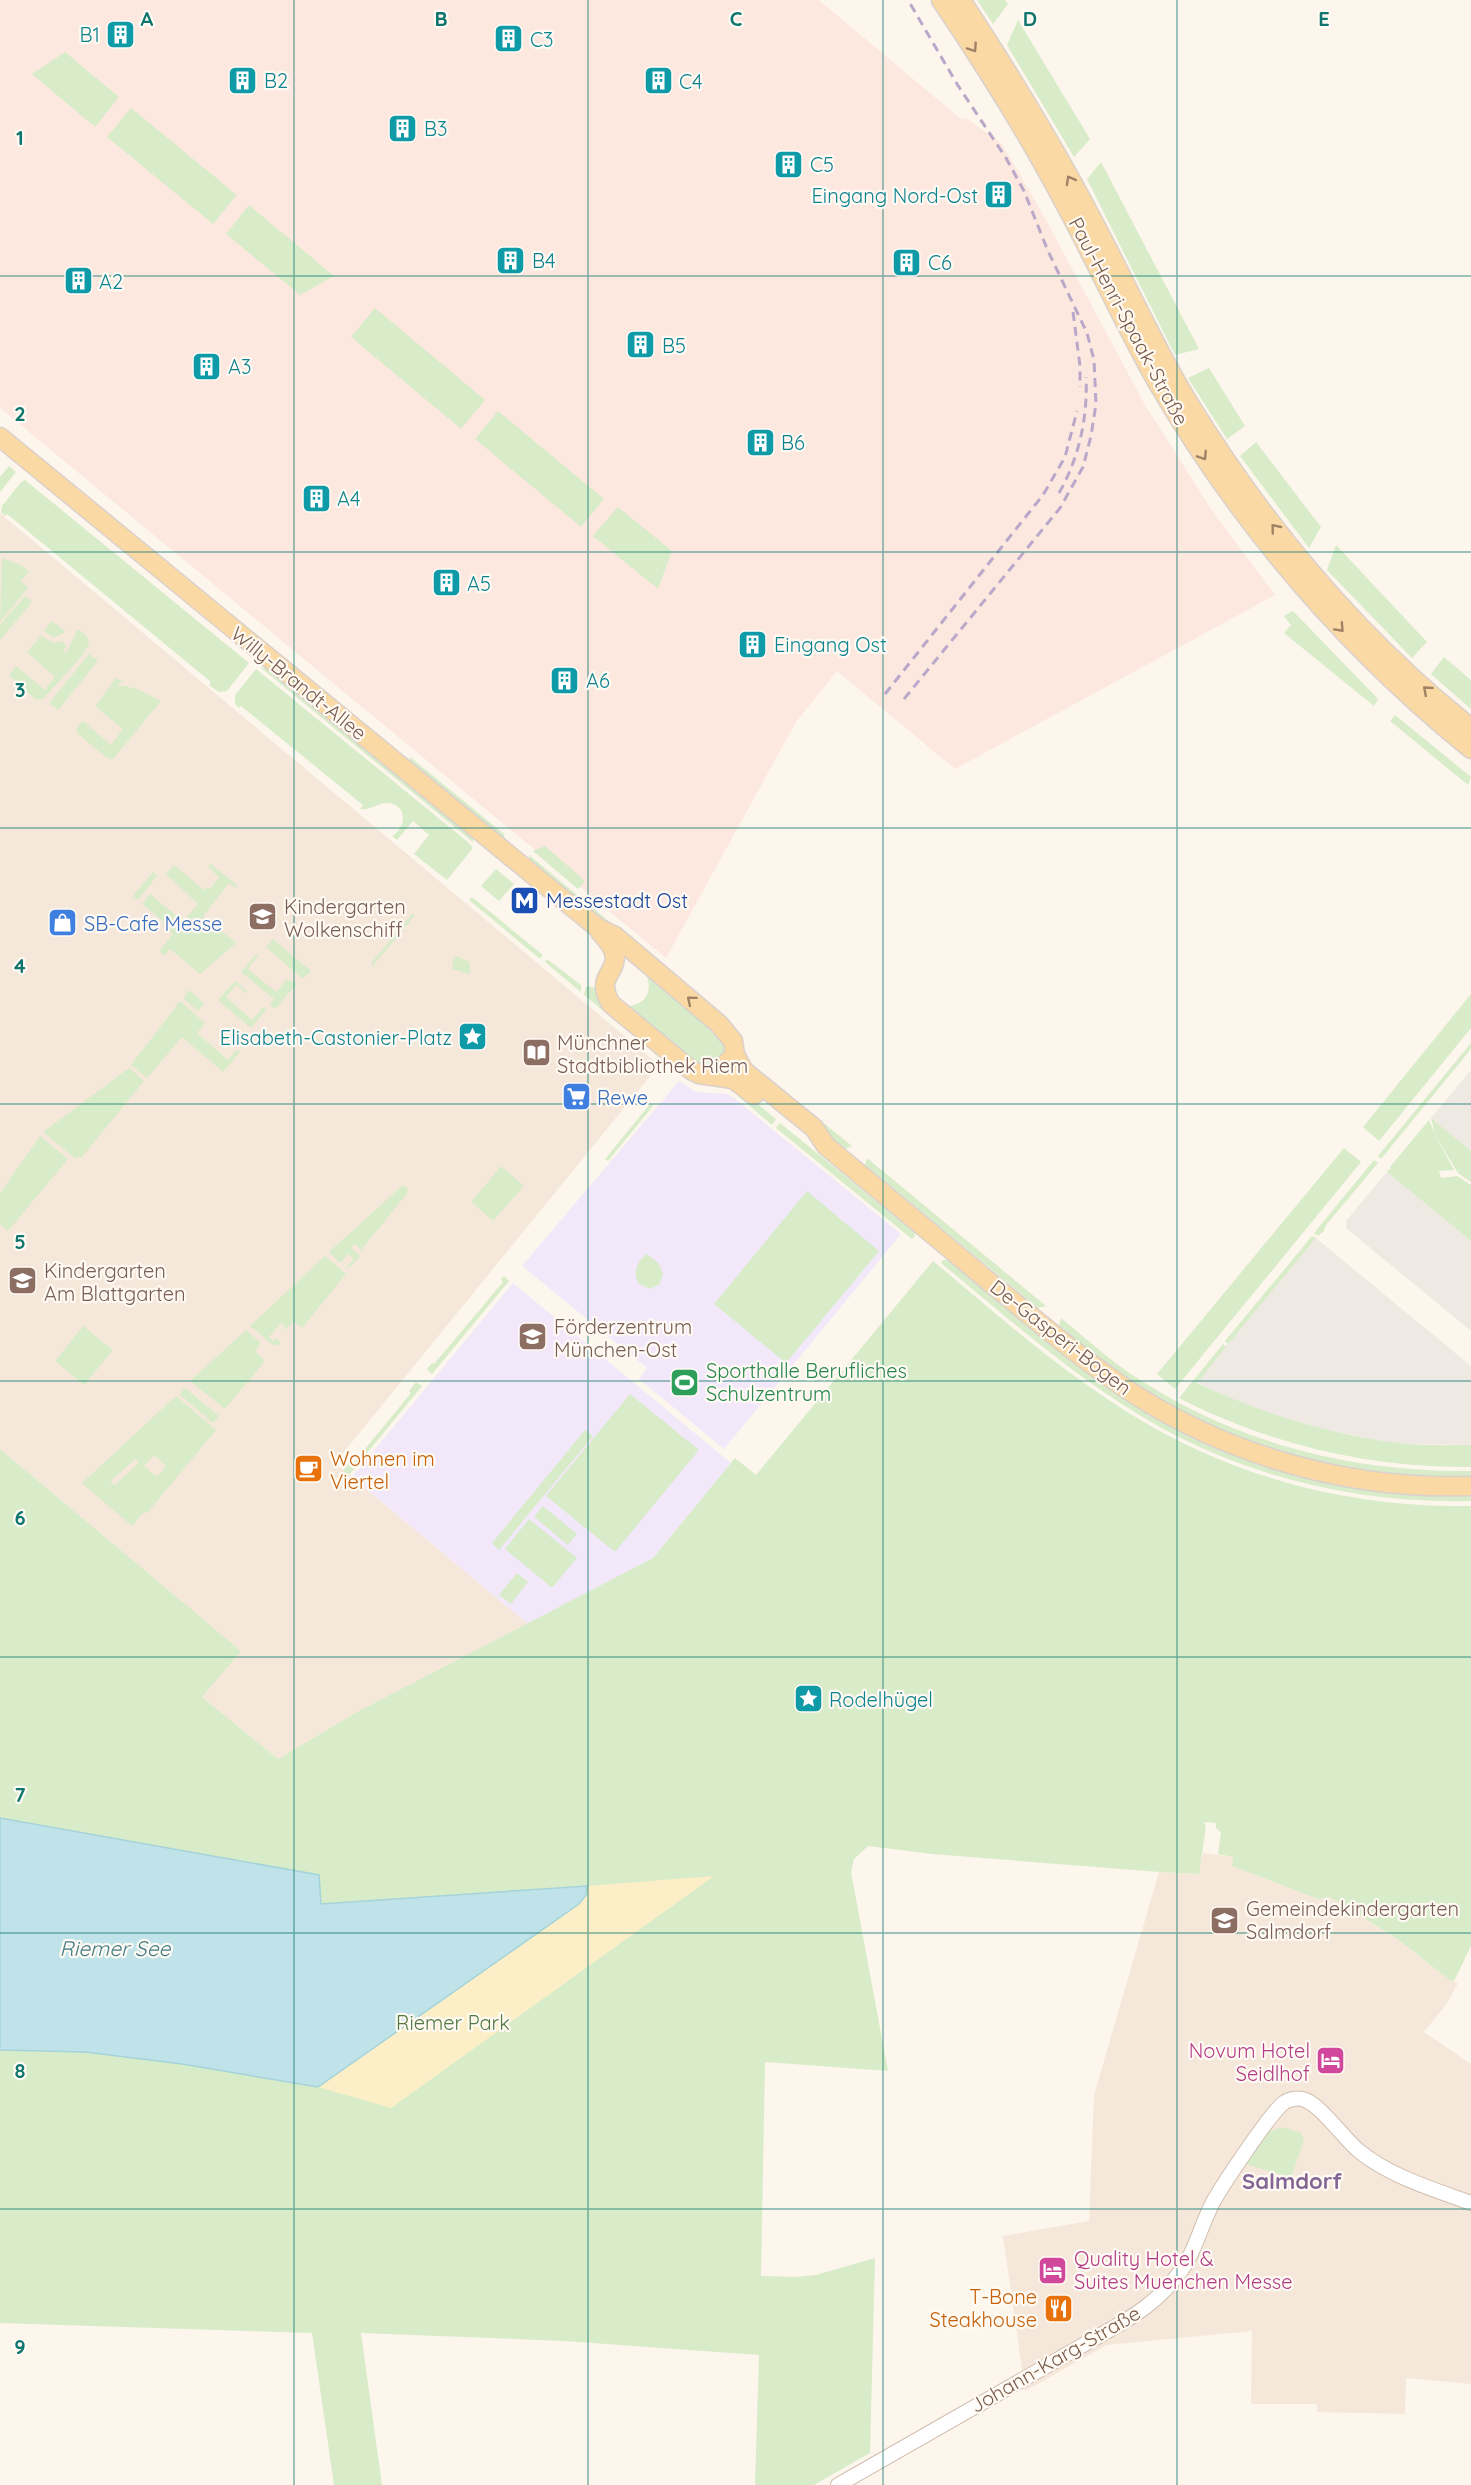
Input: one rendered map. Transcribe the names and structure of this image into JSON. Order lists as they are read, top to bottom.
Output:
{
  "streets": {
    "main road": ["Paul-Henri-Spaak-Straße", "Willy-Brandt-Allee", "De-Gasperi-Bogen"],
    "street": ["Johann-Karg-Straße"]
  },
  "crossings": [
    ["Willy-Brandt-Allee", "De-Gasperi-Bogen"]
  ],
  "districts": ["Salmdorf"],
  "water": ["Riemer See"],
  "parks": ["Riemer Park"],
  "places": {
    "building": [
      "B1",
      "C3",
      "B2",
      "C4",
      "B3",
      "C5",
      "Eingang Nord-Ost",
      "B4",
      "C6",
      "A2",
      "B5",
      "A3",
      "B6",
      "A4",
      "A5",
      "Eingang Ost",
      "A6"
    ],
    "metro station": ["Messestadt Ost"],
    "school or university": [
      "Kindergarten Wolkenschiff",
      "Kindergarten Am Blattgarten",
      "Förderzentrum München-Ost",
      "Gemeindekindergarten Salmdorf"
    ],
    "shop": ["SB-Cafe Messe"],
    "place": ["Elisabeth-Castonier-Platz", "Rodelhügel"],
    "library": ["Münchner Stadtbibliothek Riem"],
    "supermarket": ["Rewe"],
    "sports": ["Sporthalle Berufliches Schulzentrum"],
    "cafe": ["Wohnen im Viertel"],
    "hotel": ["Novum Hotel Seidlhof", "Quality Hotel & Suites Muenchen Messe"],
    "restaurant": ["T-Bone Steakhouse"]
  },
  "grid": {
    "columns": [
      "A",
      "B",
      "C",
      "D",
      "E"
    ],
    "rows": [
      "1",
      "2",
      "3",
      "4",
      "5",
      "6",
      "7",
      "8",
      "9"
    ]
  }
}
